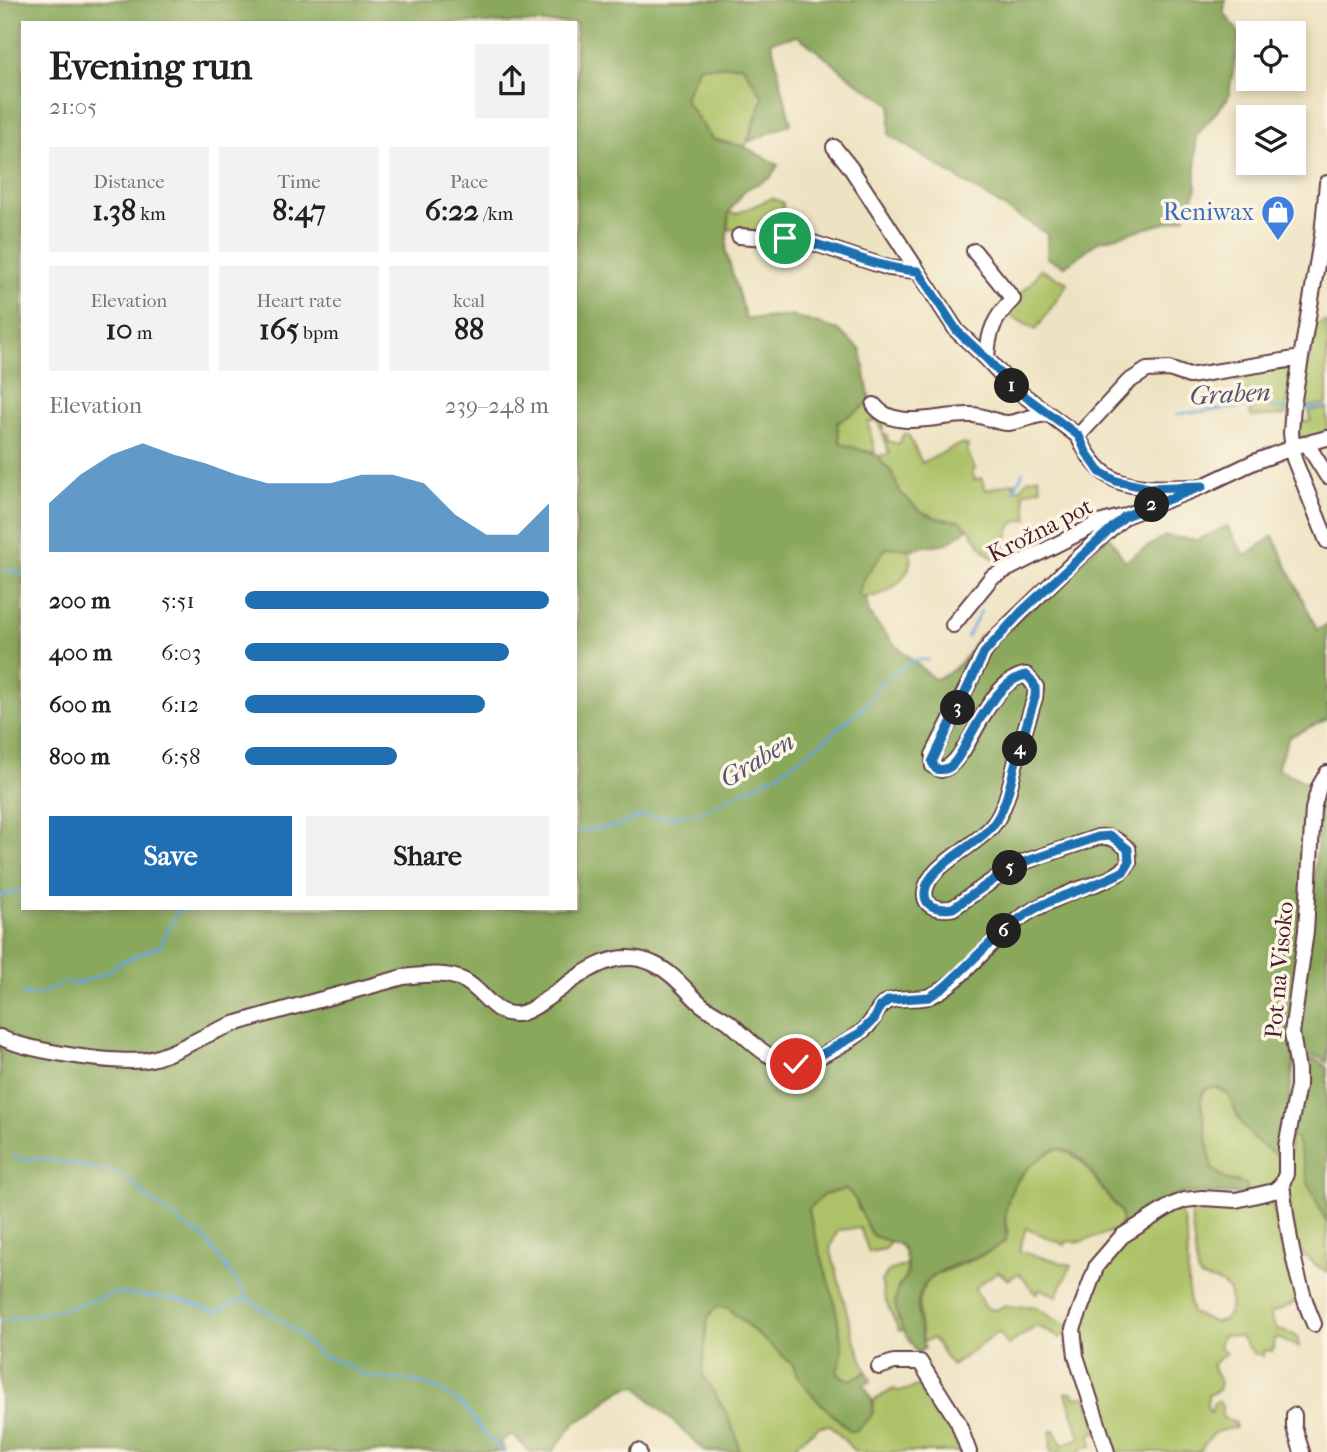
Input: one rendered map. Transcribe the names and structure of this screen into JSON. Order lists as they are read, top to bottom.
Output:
{
  "streets": {
    "street": ["Krožna pot", "Pot na Visoko"]
  },
  "water": ["Graben"],
  "places": {
    "shop": ["Reniwax"]
  },
  "page": {
    "heading": ["Evening run", "21:05"],
    "stats": [
      ["Distance", "1.38 km"],
      ["Time", "8:47"],
      ["Pace", "6:22 /km"],
      ["Elevation", "10 m"],
      ["Heart rate", "165 bpm"],
      ["kcal", "88"]
    ],
    "pins": [
      "1",
      "2",
      "3",
      "4",
      "5",
      "6"
    ],
    "chart": ["Elevation", "239–248 m"],
    "list": [
      {
        "name": "200 m",
        "note": "5:51"
      },
      {
        "name": "400 m",
        "note": "6:03"
      },
      {
        "name": "600 m",
        "note": "6:12"
      },
      {
        "name": "800 m",
        "note": "6:58"
      }
    ],
    "buttons": ["Save", "Share"]
  }
}
